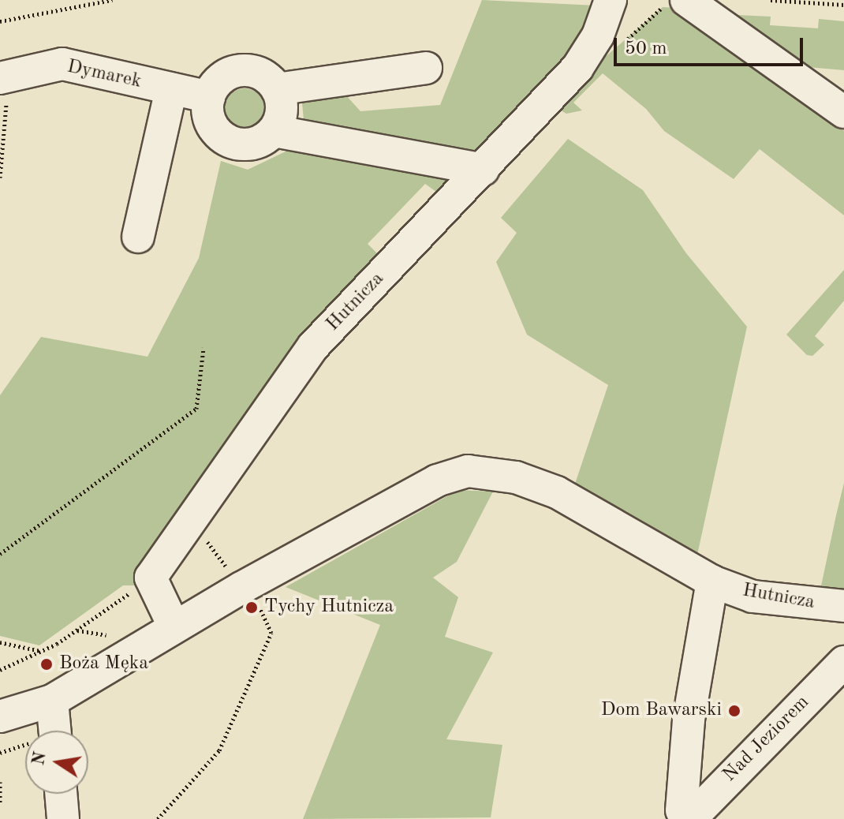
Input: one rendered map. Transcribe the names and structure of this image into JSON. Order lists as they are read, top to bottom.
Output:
{
  "streets": {
    "street": ["Dymarek", "Hutnicza", "Nad Jeziorem"]
  },
  "crossings": [
    ["Hutnicza", "Nad Jeziorem"]
  ],
  "places": ["Tychy Hutnicza", "Boża Męka", "Dom Bawarski"],
  "scale_bar": "50 m",
  "north": "left"
}
